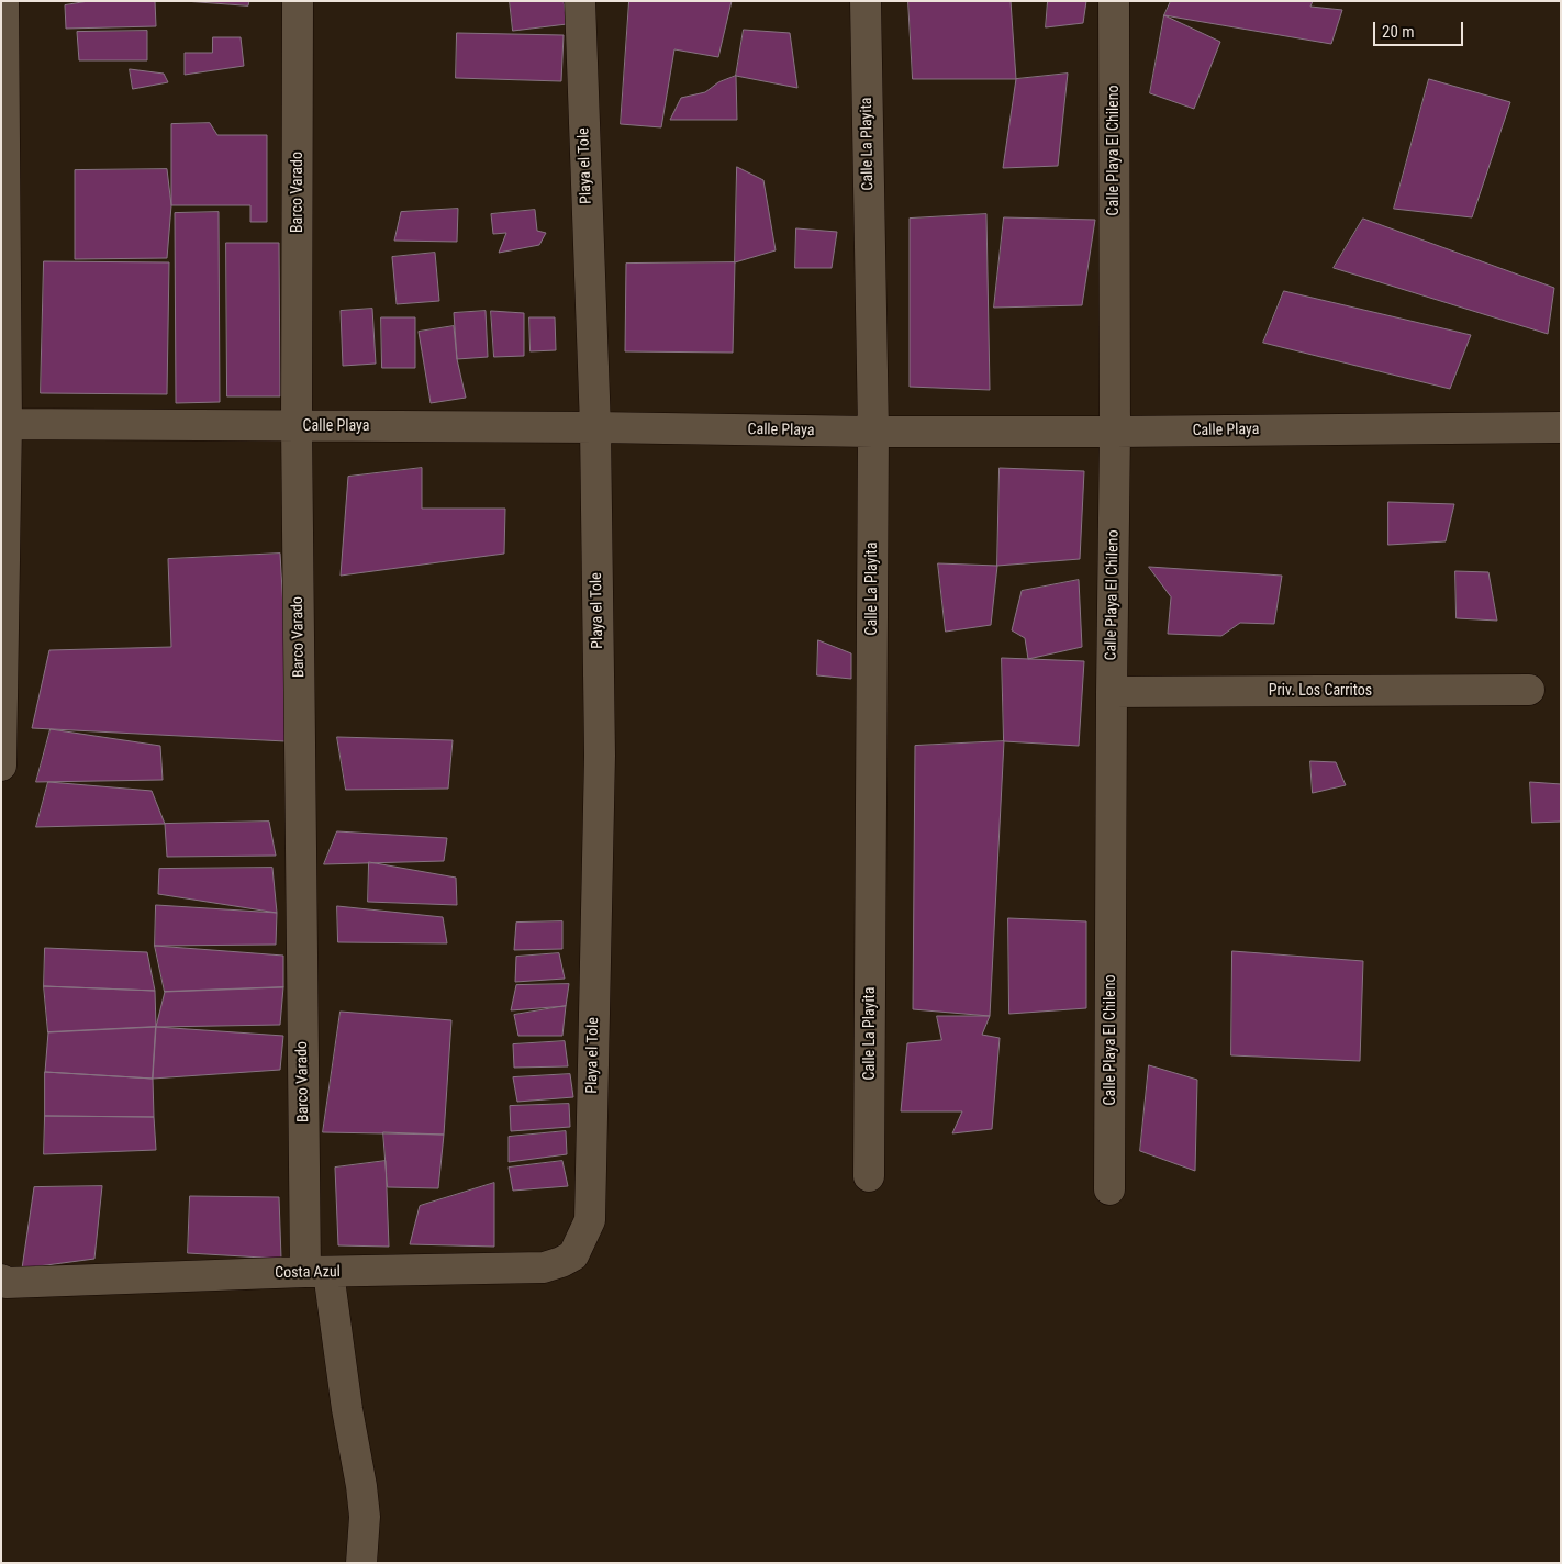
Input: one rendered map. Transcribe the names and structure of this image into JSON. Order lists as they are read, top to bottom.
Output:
{
  "streets": {
    "street": [
      "Calle La Playita",
      "Calle Playa El Chileno",
      "Playa el Tole",
      "Barco Varado",
      "Calle Playa",
      "Priv. Los Carritos",
      "Costa Azul"
    ]
  },
  "crossings": [
    ["Calle La Playita", "Calle Playa"],
    ["Calle Playa El Chileno", "Calle Playa"],
    ["Calle Playa El Chileno", "Priv. Los Carritos"],
    ["Playa el Tole", "Calle Playa"],
    ["Playa el Tole", "Costa Azul"],
    ["Barco Varado", "Calle Playa"],
    ["Barco Varado", "Costa Azul"]
  ],
  "scale_bar": "20 m"
}
